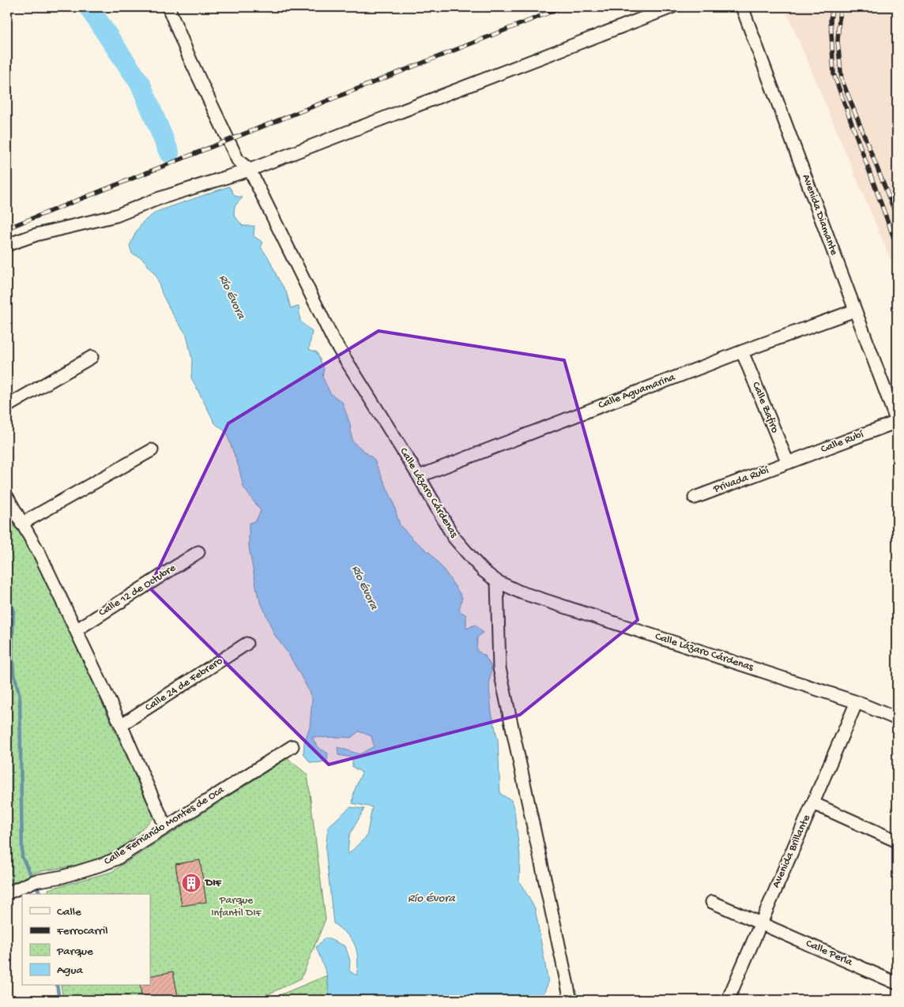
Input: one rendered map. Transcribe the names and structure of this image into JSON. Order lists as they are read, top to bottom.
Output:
{
  "streets": {
    "street": [
      "Avenida Diamante",
      "Calle Aguamarina",
      "Calle Zafiro",
      "Calle Rubí",
      "Privada Rubí",
      "Calle Lázaro Cárdenas",
      "Calle 12 de Octubre",
      "Calle 24 de Febrero",
      "Calle Fernando Montes de Oca",
      "Avenida Brillante",
      "Calle Perla"
    ]
  },
  "crossings": [
    ["Avenida Diamante", "Calle Aguamarina"],
    ["Avenida Diamante", "Calle Rubí"],
    ["Calle Aguamarina", "Calle Zafiro"],
    ["Calle Aguamarina", "Calle Lázaro Cárdenas"],
    ["Calle Zafiro", "Calle Rubí"],
    ["Calle Zafiro", "Privada Rubí"],
    ["Calle Rubí", "Privada Rubí"],
    ["Calle Lázaro Cárdenas", "Avenida Brillante"],
    ["Avenida Brillante", "Calle Perla"]
  ],
  "water": ["Río Évora"],
  "parks": ["Parque Infantil DIF"],
  "places": {
    "building": ["DIF"]
  },
  "legend": [
    "Calle",
    "Ferrocarril",
    "Parque",
    "Agua"
  ]
}
